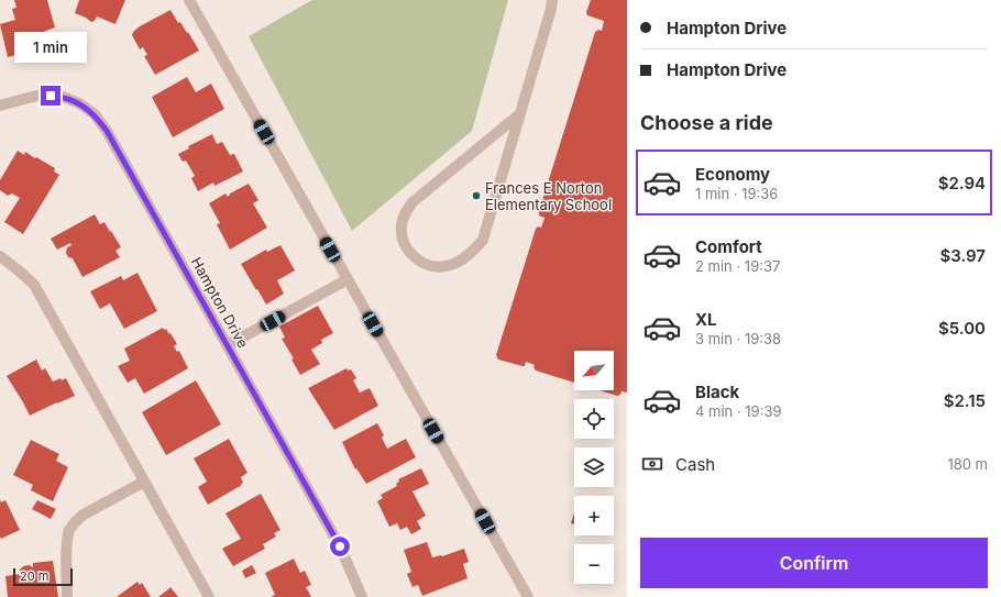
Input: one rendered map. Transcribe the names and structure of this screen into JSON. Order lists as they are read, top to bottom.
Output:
{
  "streets": {
    "street": ["Hampton Drive"]
  },
  "places": ["Frances E Norton Elementary School"],
  "scale_bar": "20 m",
  "north": "bottom left",
  "page": {
    "banner": ["Hampton Drive", "Hampton Drive"],
    "bubble": "1 min",
    "heading": "Choose a ride",
    "list": [
      {
        "name": "Economy",
        "note": "1 min · 19:36",
        "value": "$2.94"
      },
      {
        "name": "Comfort",
        "note": "2 min · 19:37",
        "value": "$3.97"
      },
      {
        "name": "XL",
        "note": "3 min · 19:38",
        "value": "$5.00"
      },
      {
        "name": "Black",
        "note": "4 min · 19:39",
        "value": "$2.15"
      }
    ],
    "map_buttons": ["+", "−"],
    "pay": ["Cash", "180 m"],
    "buttons": "Confirm",
    "scale": "20 m"
  }
}
